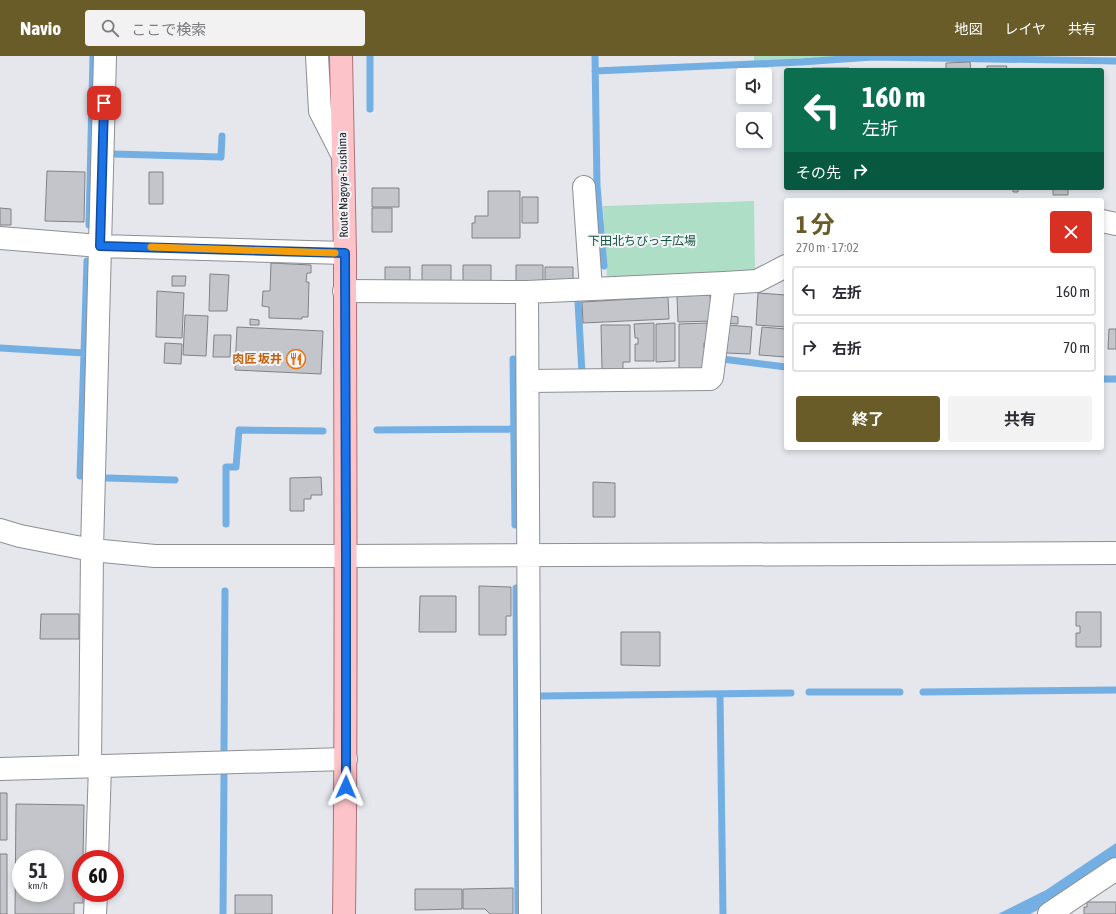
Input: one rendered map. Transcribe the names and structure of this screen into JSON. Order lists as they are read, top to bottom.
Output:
{
  "streets": {
    "main road": ["Route Nagoya-Tsushima"]
  },
  "parks": ["下田北ちびっ子広場"],
  "places": {
    "restaurant": ["肉匠 坂井"]
  },
  "page": {
    "header": "Navio",
    "search": "ここで検索",
    "nav": ["地図", "レイヤ", "共有"],
    "turn": ["160 m", "左折"],
    "then": "その先",
    "heading": ["1 分", "270 m · 17:02"],
    "list": [
      {
        "name": "左折",
        "value": "160 m"
      },
      {
        "name": "右折",
        "value": "70 m"
      }
    ],
    "buttons": ["終了", "共有"],
    "speed": "51 km/h",
    "limit": "60"
  }
}
